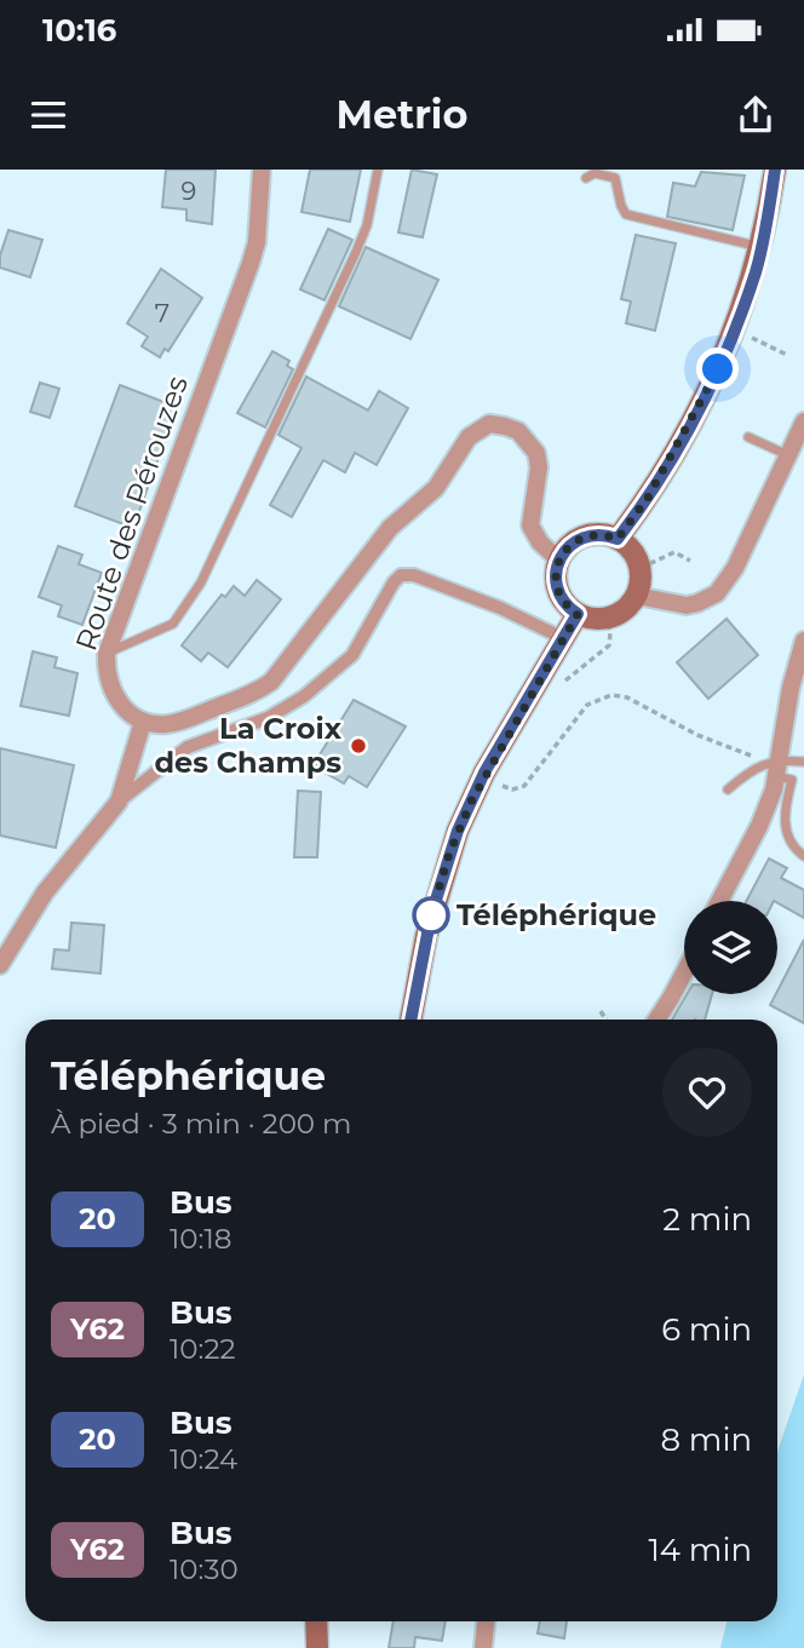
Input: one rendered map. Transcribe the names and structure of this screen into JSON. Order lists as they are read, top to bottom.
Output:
{
  "streets": {
    "street": ["Route des Pérouzes"]
  },
  "places": ["La Croix des Champs", "Téléphérique"],
  "lines": ["bus line 20"],
  "house_numbers": ["9", "7"],
  "page": {
    "status": "10:16",
    "header": "Metrio",
    "heading": ["Téléphérique", "À pied · 3 min · 200 m"],
    "list": [
      {
        "mark": "20",
        "name": "Bus",
        "note": "10:18",
        "value": "2 min"
      },
      {
        "mark": "Y62",
        "name": "Bus",
        "note": "10:22",
        "value": "6 min"
      },
      {
        "mark": "20",
        "name": "Bus",
        "note": "10:24",
        "value": "8 min"
      },
      {
        "mark": "Y62",
        "name": "Bus",
        "note": "10:30",
        "value": "14 min"
      }
    ]
  }
}
